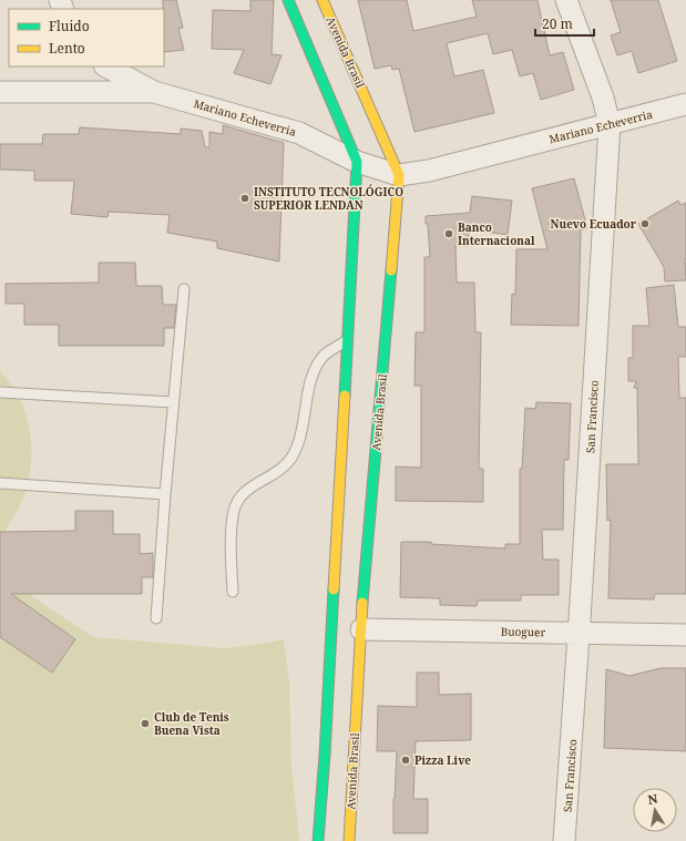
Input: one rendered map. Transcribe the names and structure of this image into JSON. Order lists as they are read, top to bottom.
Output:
{
  "streets": {
    "street": [
      "Avenida Brasil",
      "Mariano Echeverria",
      "San Francisco",
      "Buoguer"
    ]
  },
  "crossings": [
    ["Avenida Brasil", "Mariano Echeverria"],
    ["Avenida Brasil", "Buoguer"],
    ["Mariano Echeverria", "San Francisco"],
    ["San Francisco", "Buoguer"]
  ],
  "places": [
    "INSTITUTO TECNOLÓGICO SUPERIOR LENDAN",
    "Nuevo Ecuador",
    "Banco Internacional",
    "Club de Tenis Buena Vista",
    "Pizza Live"
  ],
  "legend": ["Fluido", "Lento"],
  "scale_bar": "20 m",
  "north": "top"
}
